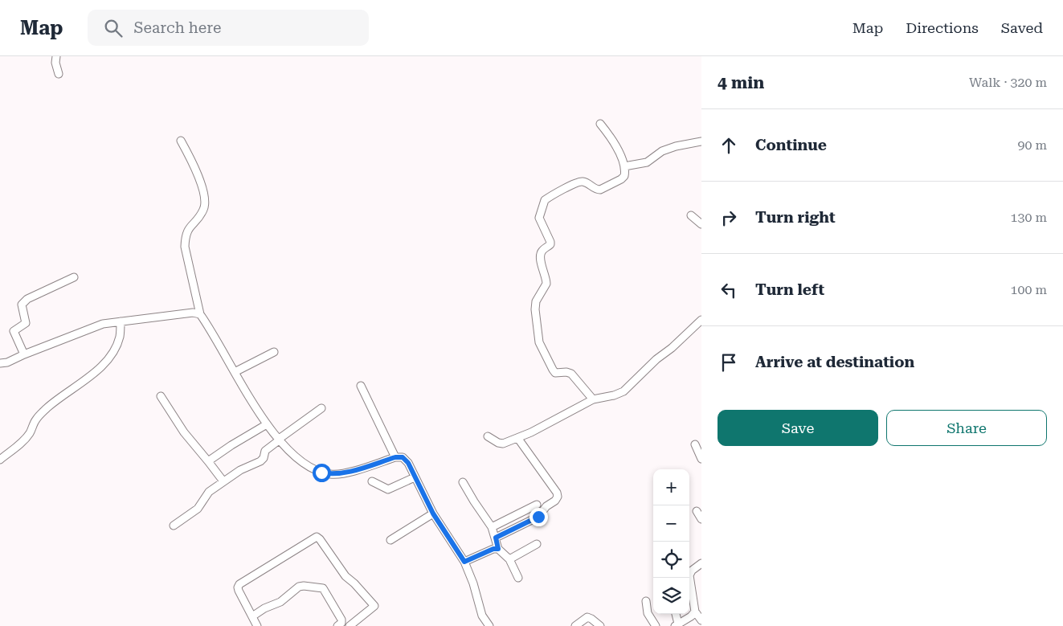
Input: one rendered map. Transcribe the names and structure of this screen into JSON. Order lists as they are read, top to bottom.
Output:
{
  "page": {
    "header": "Map",
    "search": "Search here",
    "nav": ["Map", "Directions", "Saved"],
    "heading": ["4 min", "Walk · 320 m"],
    "list": [
      ["Continue", "90 m"],
      ["Turn right", "130 m"],
      ["Turn left", "100 m"],
      "Arrive at destination"
    ],
    "buttons": ["Save", "Share"],
    "map_buttons": ["+", "−"]
  }
}
